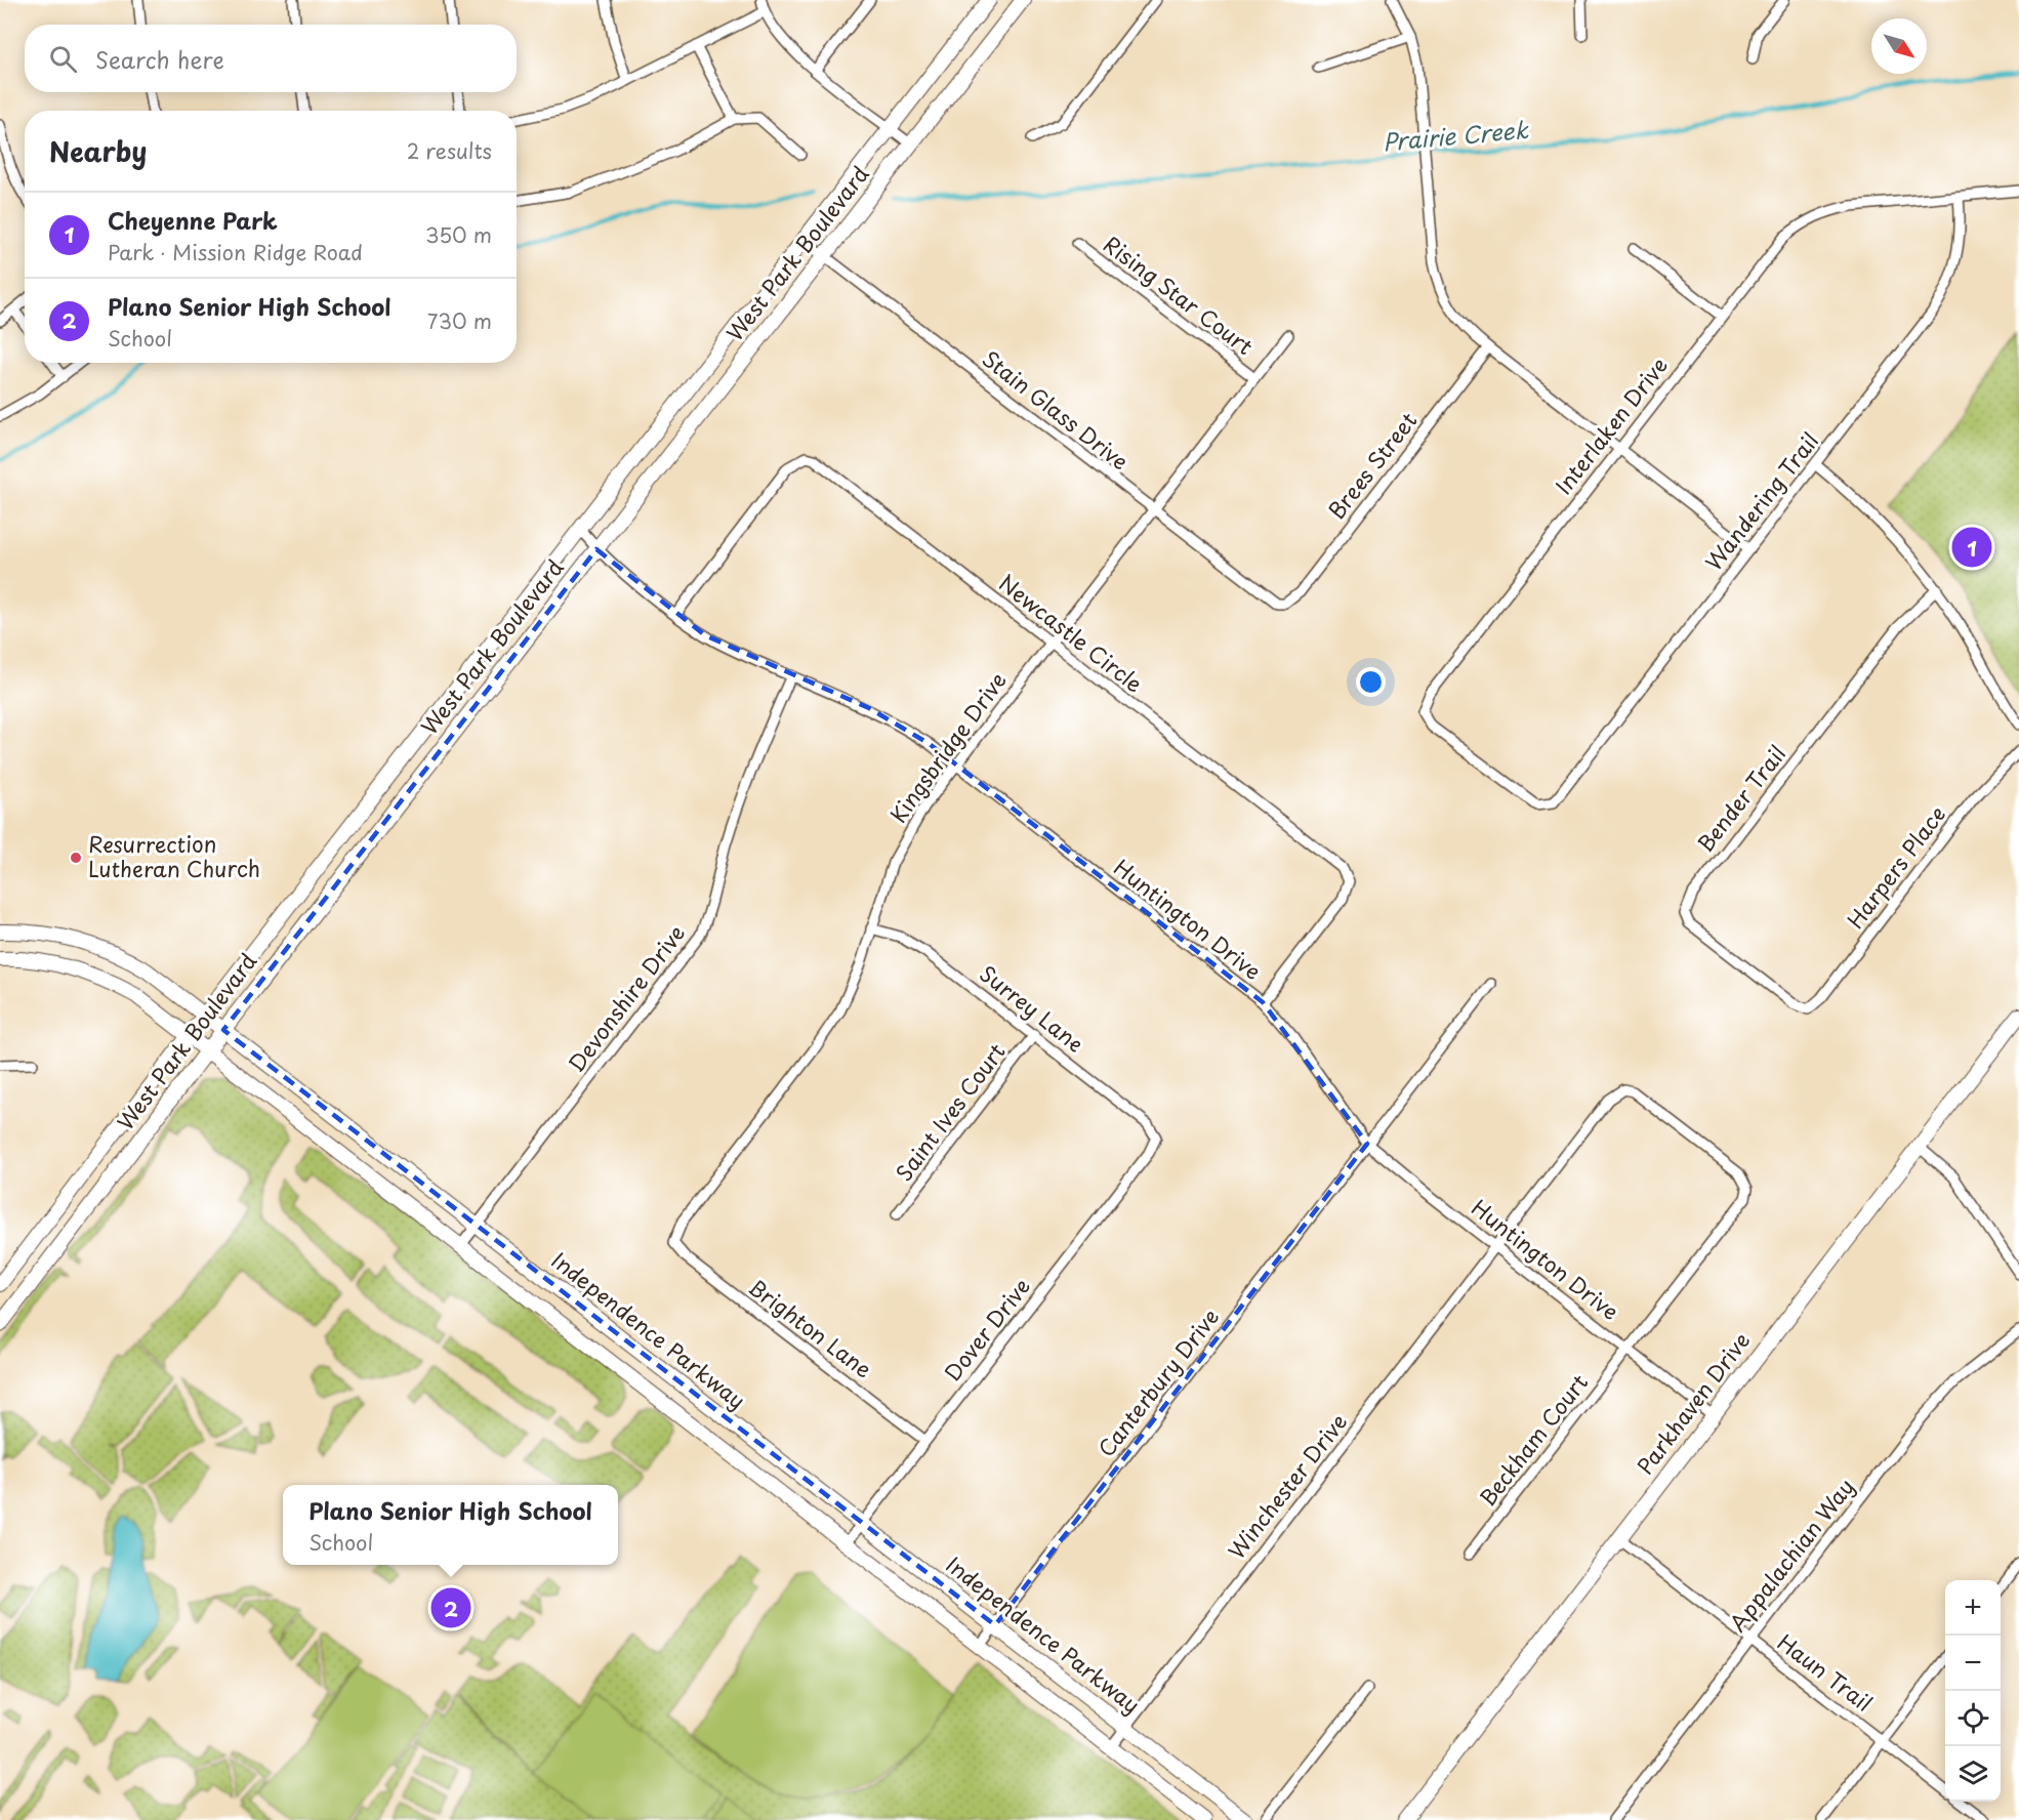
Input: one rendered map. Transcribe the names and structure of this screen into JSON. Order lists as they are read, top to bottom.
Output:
{
  "streets": {
    "main road": ["West Park Boulevard", "Independence Parkway", "Parkhaven Drive"],
    "street": [
      "Rising Star Court",
      "Stain Glass Drive",
      "Interlaken Drive",
      "Brees Street",
      "Wandering Trail",
      "Newcastle Circle",
      "Kingsbridge Drive",
      "Bender Trail",
      "Harpers Place",
      "Huntington Drive",
      "Devonshire Drive",
      "Surrey Lane",
      "Saint Ives Court",
      "Brighton Lane",
      "Dover Drive",
      "Canterbury Drive",
      "Beckham Court",
      "Winchester Drive",
      "Appalachian Way",
      "Haun Trail"
    ]
  },
  "crossings": [
    ["West Park Boulevard", "Stain Glass Drive"],
    ["West Park Boulevard", "Huntington Drive"],
    ["West Park Boulevard", "Independence Parkway"],
    ["Rising Star Court", "Kingsbridge Drive"],
    ["Stain Glass Drive", "Brees Street"],
    ["Stain Glass Drive", "Kingsbridge Drive"],
    ["Interlaken Drive", "Wandering Trail"],
    ["Newcastle Circle", "Kingsbridge Drive"],
    ["Newcastle Circle", "Huntington Drive"],
    ["Kingsbridge Drive", "Huntington Drive"],
    ["Kingsbridge Drive", "Surrey Lane"],
    ["Kingsbridge Drive", "Brighton Lane"],
    ["Bender Trail", "Harpers Place"],
    ["Huntington Drive", "Devonshire Drive"],
    ["Huntington Drive", "Canterbury Drive"],
    ["Huntington Drive", "Parkhaven Drive"],
    ["Huntington Drive", "Beckham Court"],
    ["Huntington Drive", "Winchester Drive"],
    ["Devonshire Drive", "Independence Parkway"],
    ["Surrey Lane", "Saint Ives Court"],
    ["Surrey Lane", "Dover Drive"],
    ["Brighton Lane", "Dover Drive"],
    ["Dover Drive", "Independence Parkway"],
    ["Independence Parkway", "Canterbury Drive"],
    ["Independence Parkway", "Winchester Drive"],
    ["Parkhaven Drive", "Haun Trail"],
    ["Beckham Court", "Winchester Drive"],
    ["Appalachian Way", "Haun Trail"]
  ],
  "water": ["Prairie Creek"],
  "places": ["Resurrection Lutheran Church"],
  "north": "bottom right",
  "page": {
    "search": "Search here",
    "heading": ["Nearby", "2 results"],
    "list": [
      {
        "mark": "1",
        "name": "Cheyenne Park",
        "note": "Park · Mission Ridge Road",
        "value": "350 m"
      },
      {
        "mark": "2",
        "name": "Plano Senior High School",
        "note": "School",
        "value": "730 m"
      }
    ],
    "pins": ["1", "2"],
    "popup": ["Plano Senior High School", "School"],
    "map_buttons": ["+", "−"]
  }
}
